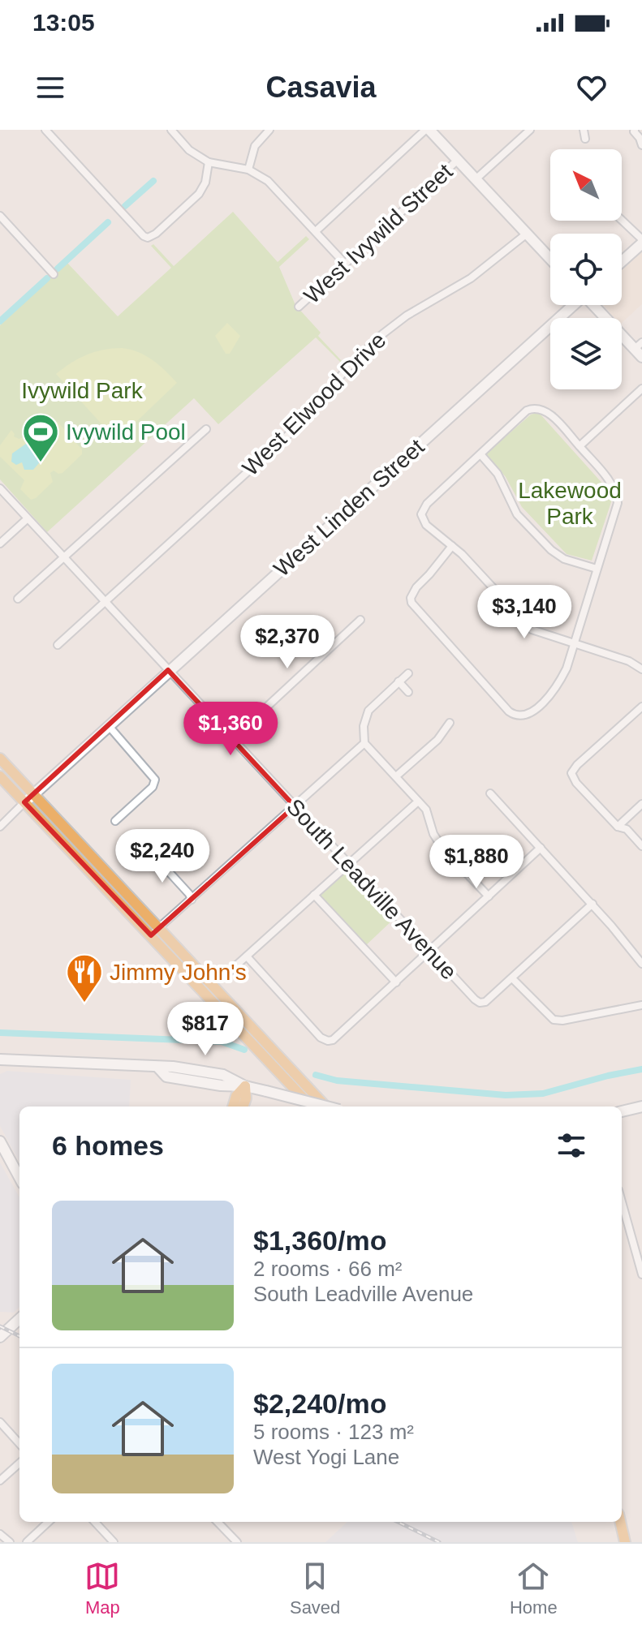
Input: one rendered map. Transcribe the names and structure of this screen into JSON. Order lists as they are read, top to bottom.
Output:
{
  "streets": {
    "street": [
      "West Ivywild Street",
      "West Elwood Drive",
      "West Linden Street",
      "South Leadville Avenue"
    ]
  },
  "crossings": [
    ["West Elwood Drive", "South Leadville Avenue"],
    ["West Linden Street", "South Leadville Avenue"]
  ],
  "parks": ["Ivywild Park", "Lakewood Park"],
  "places": {
    "sports": ["Ivywild Pool"],
    "restaurant": ["Jimmy John's"]
  },
  "north": "top left",
  "page": {
    "status": "13:05",
    "header": "Casavia",
    "price": [
      "$3,140",
      "$2,370",
      "$1,360",
      "$2,240",
      "$1,880",
      "$817"
    ],
    "heading": "6 homes",
    "list": [
      {
        "name": "$1,360/mo",
        "note": "2 rooms · 66 m² · South Leadville Avenue"
      },
      {
        "name": "$2,240/mo",
        "note": "5 rooms · 123 m² · West Yogi Lane"
      }
    ],
    "tabs": ["Map", "Saved", "Home"]
  }
}
